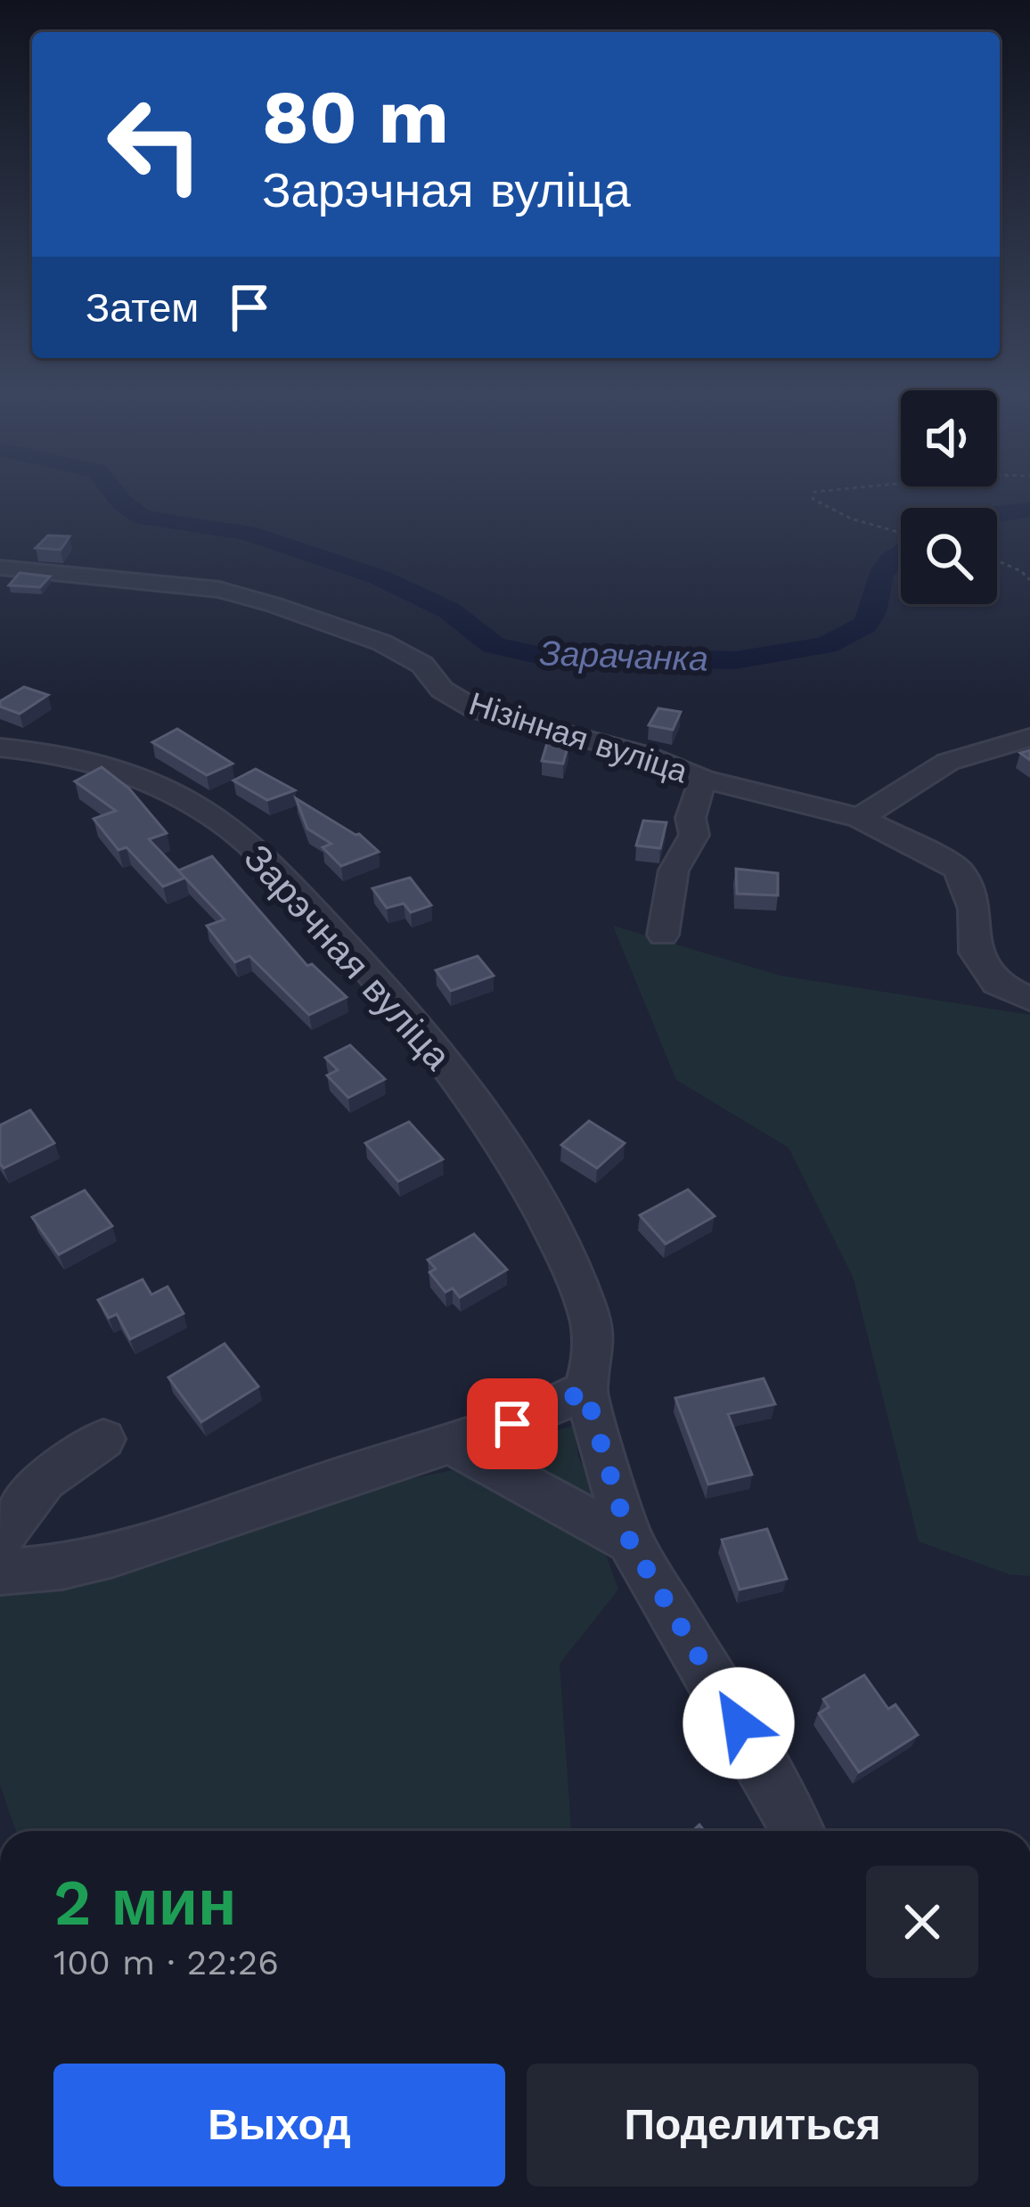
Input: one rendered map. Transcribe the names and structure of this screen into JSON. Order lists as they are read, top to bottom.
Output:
{
  "streets": {
    "street": ["Нізінная вуліца", "Зарэчная вуліца"]
  },
  "water": ["Зарачанка"],
  "page": {
    "turn": ["80 m", "Зарэчная вуліца"],
    "then": "Затем",
    "heading": ["2 мин", "100 m · 22:26"],
    "buttons": ["Выход", "Поделиться"]
  }
}
